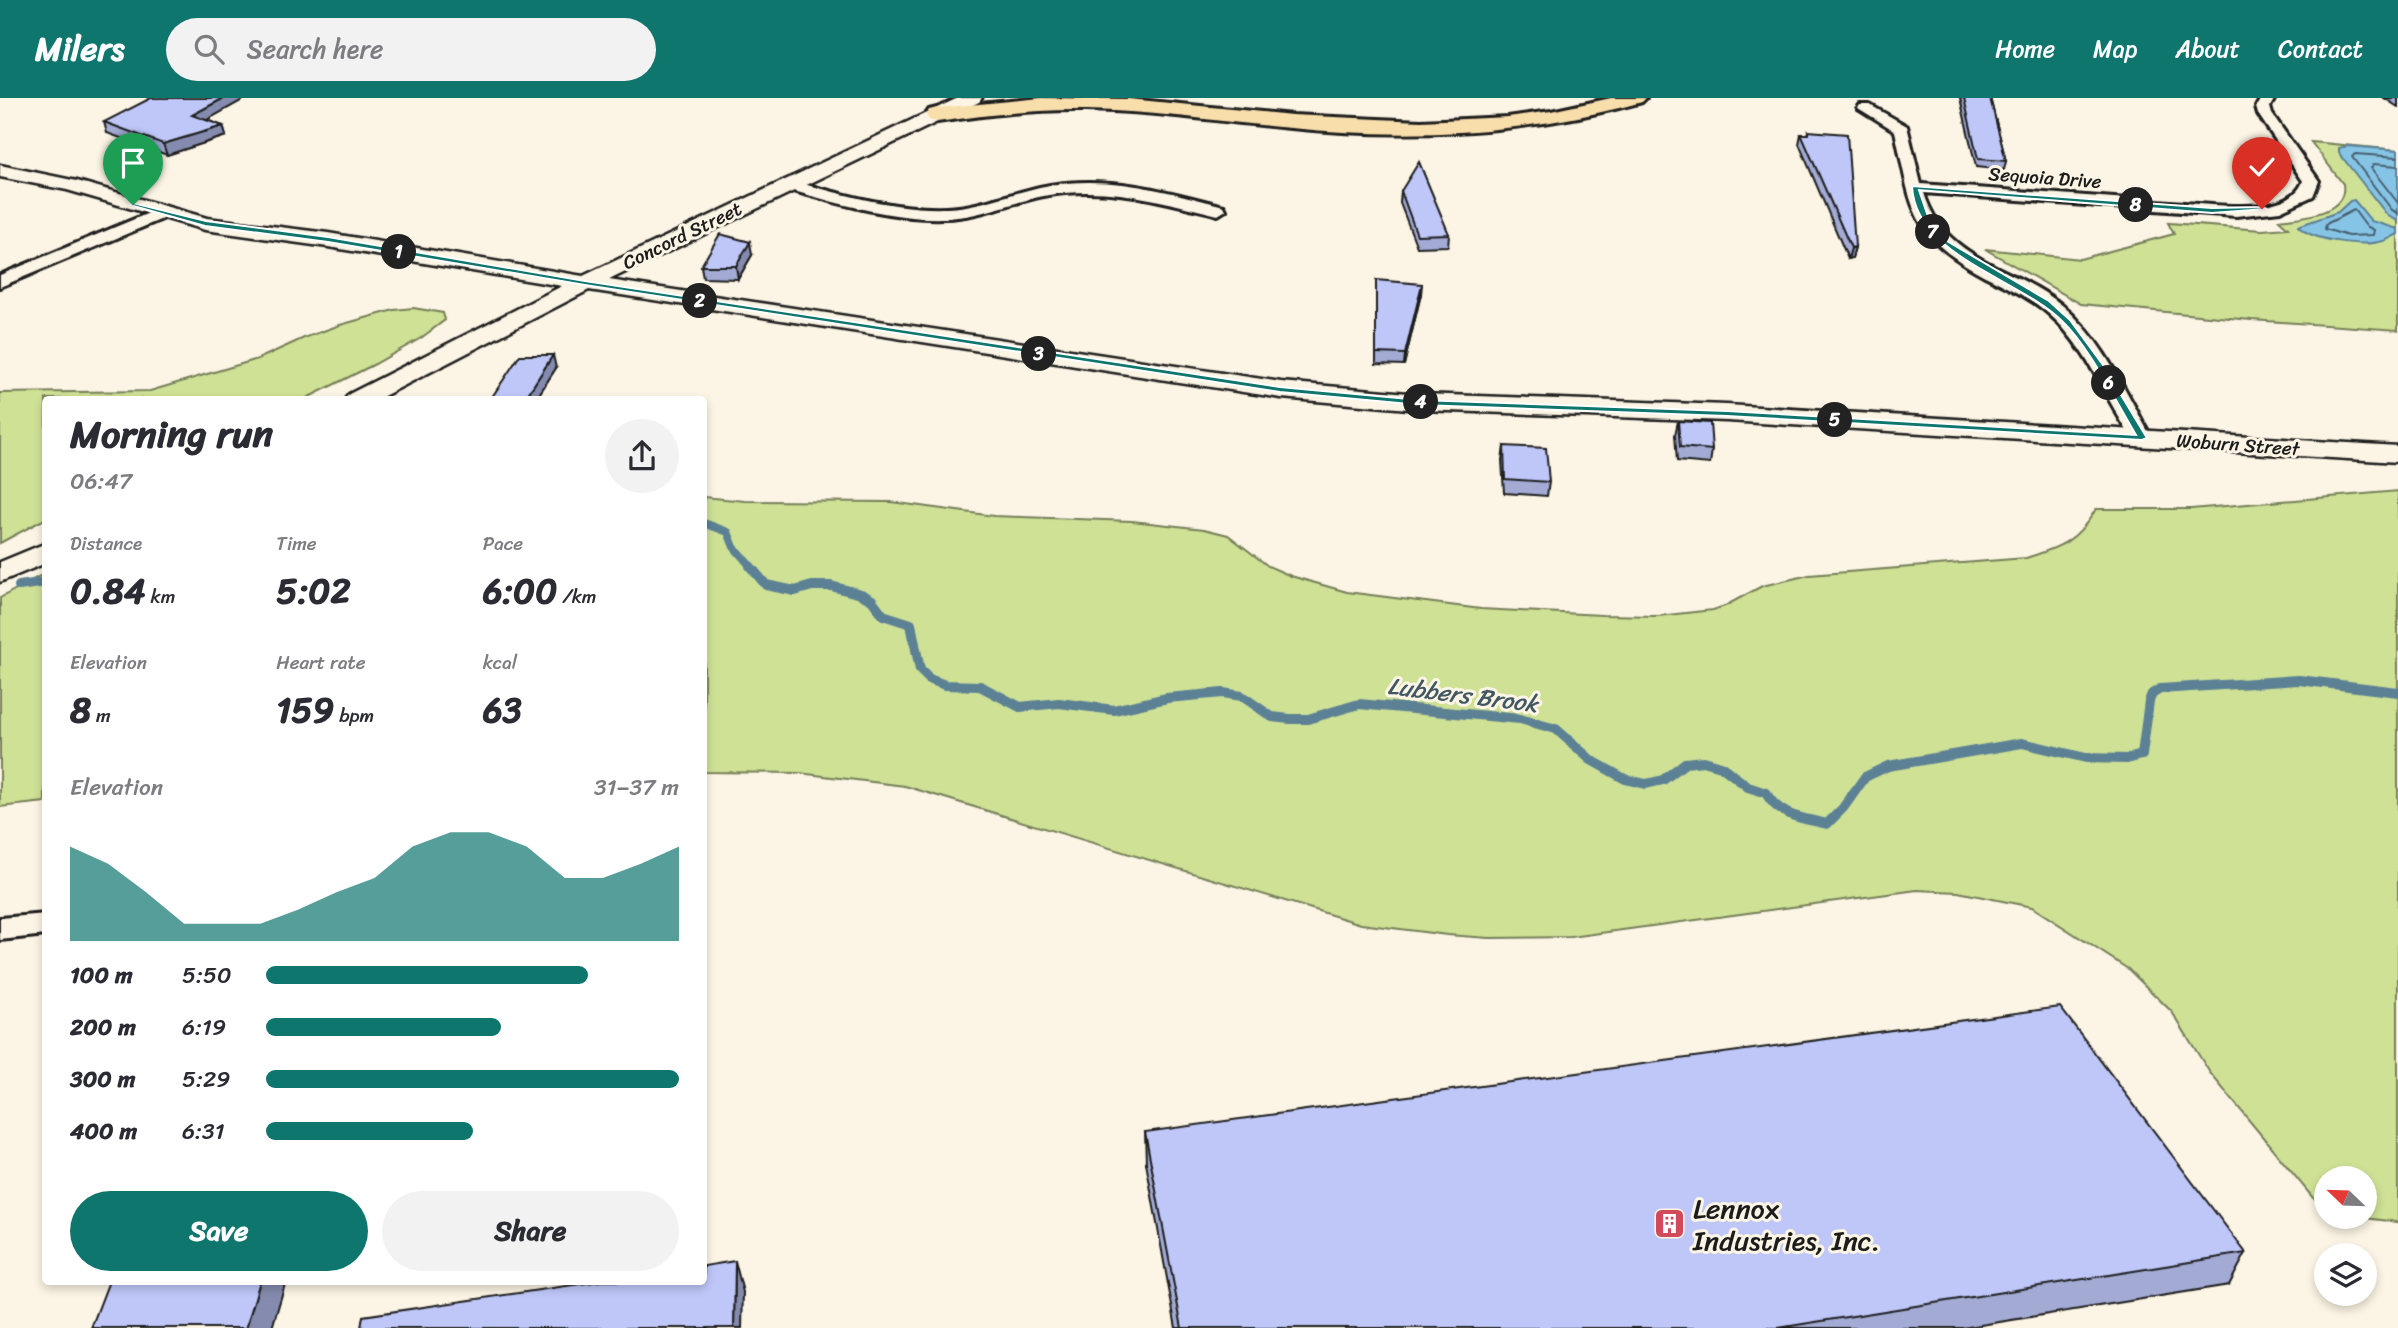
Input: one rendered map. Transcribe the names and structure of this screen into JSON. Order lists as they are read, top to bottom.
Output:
{
  "streets": {
    "street": ["Sequoia Drive", "Concord Street", "Woburn Street"]
  },
  "crossings": [
    ["Concord Street", "Woburn Street"]
  ],
  "water": ["Lubbers Brook"],
  "places": {
    "building": ["Lennox Industries, Inc."]
  },
  "north": "top left",
  "page": {
    "header": "Milers",
    "search": "Search here",
    "nav": [
      "Home",
      "Map",
      "About",
      "Contact"
    ],
    "pins": [
      "8",
      "7",
      "1",
      "2",
      "3",
      "6",
      "4",
      "5"
    ],
    "heading": ["Morning run", "06:47"],
    "stats": [
      ["Distance", "0.84 km"],
      ["Time", "5:02"],
      ["Pace", "6:00 /km"],
      ["Elevation", "8 m"],
      ["Heart rate", "159 bpm"],
      ["kcal", "63"]
    ],
    "chart": ["Elevation", "31–37 m"],
    "list": [
      {
        "name": "100 m",
        "note": "5:50"
      },
      {
        "name": "200 m",
        "note": "6:19"
      },
      {
        "name": "300 m",
        "note": "5:29"
      },
      {
        "name": "400 m",
        "note": "6:31"
      }
    ],
    "buttons": ["Save", "Share"]
  }
}
